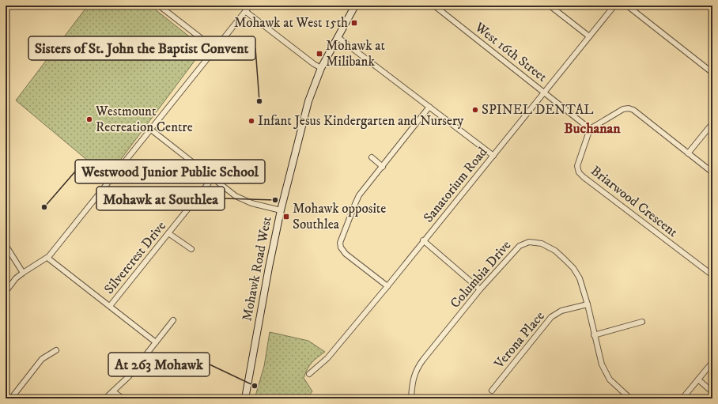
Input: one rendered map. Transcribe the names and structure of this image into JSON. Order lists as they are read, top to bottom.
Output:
{
  "streets": {
    "main road": ["Mohawk Road West"],
    "street": [
      "West 16th Street",
      "Sanatorium Road",
      "Briarwood Crescent",
      "Silvercrest Drive",
      "Columbia Drive",
      "Verona Place"
    ]
  },
  "crossings": [
    ["West 16th Street", "Sanatorium Road"],
    ["Columbia Drive", "Verona Place"]
  ],
  "districts": ["Buchanan"],
  "places": {
    "transit": ["Mohawk at West 15th", "Mohawk at Milibank", "Mohawk opposite Southlea"],
    "other": [
      "Sisters of St. John the Baptist Convent",
      "SPINEL DENTAL",
      "Westmount Recreation Centre",
      "Infant Jesus Kindergarten and Nursery",
      "Mohawk at Southlea",
      "Westwood Junior Public School",
      "At 263 Mohawk"
    ]
  }
}
